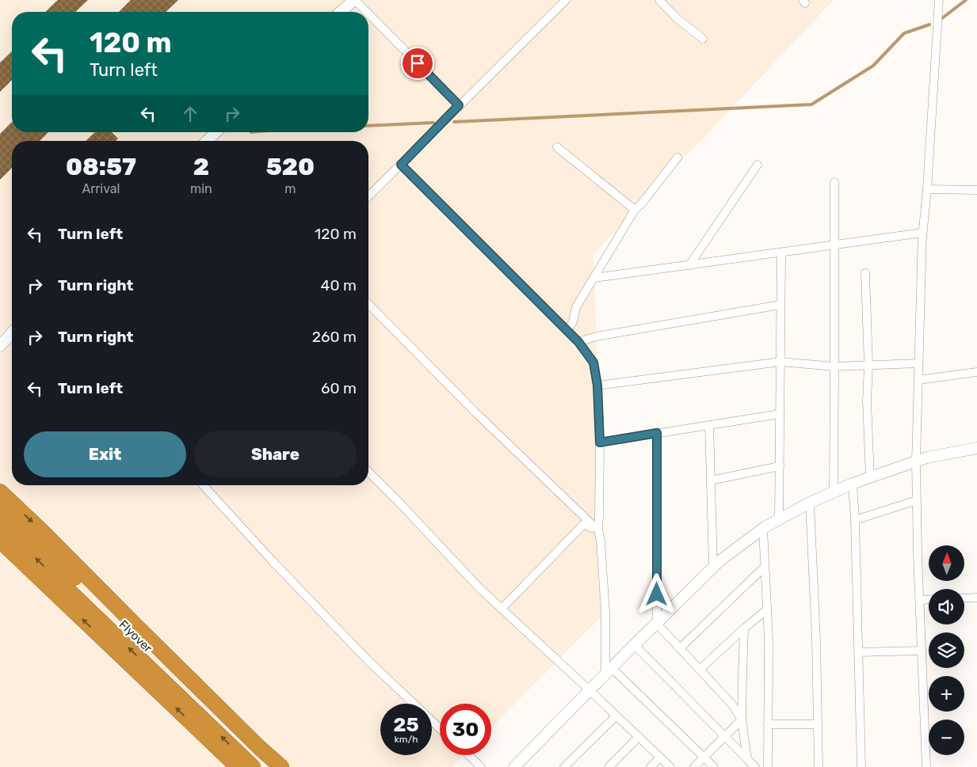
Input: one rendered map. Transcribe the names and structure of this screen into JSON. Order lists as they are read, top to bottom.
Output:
{
  "streets": {
    "highway": ["Flyover"]
  },
  "north": "top",
  "page": {
    "turn": ["120 m", "Turn left"],
    "eta": [
      "08:57",
      "Arrival",
      "2",
      "min",
      "520",
      "m"
    ],
    "list": [
      {
        "name": "Turn left",
        "value": "120 m"
      },
      {
        "name": "Turn right",
        "value": "40 m"
      },
      {
        "name": "Turn right",
        "value": "260 m"
      },
      {
        "name": "Turn left",
        "value": "60 m"
      }
    ],
    "buttons": ["Exit", "Share"],
    "map_buttons": ["+", "−"],
    "speed": "25 km/h",
    "limit": "30"
  }
}
